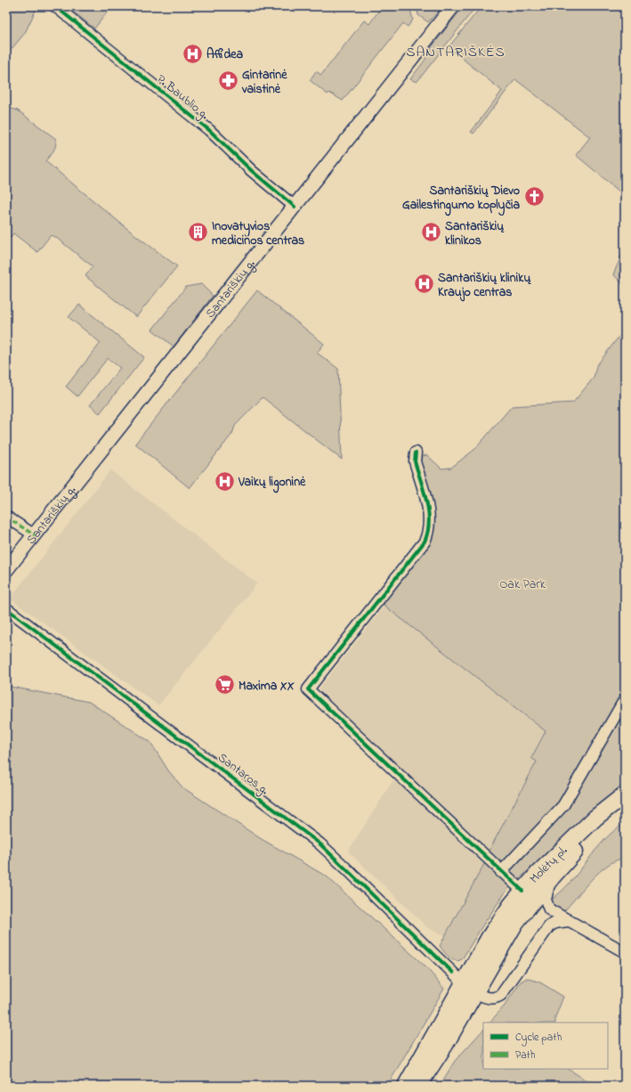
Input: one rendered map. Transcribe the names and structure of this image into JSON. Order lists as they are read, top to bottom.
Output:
{
  "streets": {
    "highway": ["Molėtų pl."],
    "main road": ["Santariškių g."],
    "street": ["P. Baublio g.", "Santaros g."]
  },
  "crossings": [
    ["P. Baublio g.", "Santariškių g."],
    ["Santaros g.", "Molėtų pl."]
  ],
  "districts": ["SANTARIŠKĖS"],
  "parks": ["Oak Park"],
  "places": {
    "hospital": [
      "Affidea",
      "Santariškių klinikos",
      "Santariškių klinikų Kraujo centras",
      "Vaikų ligoninė"
    ],
    "pharmacy": ["Gintarinė vaistinė"],
    "church": ["Santariškių Dievo Gailestingumo koplyčia"],
    "building": ["Inovatyvios medicinos centras"],
    "supermarket": ["Maxima XX"]
  },
  "legend": ["Cycle path", "Path"]
}
